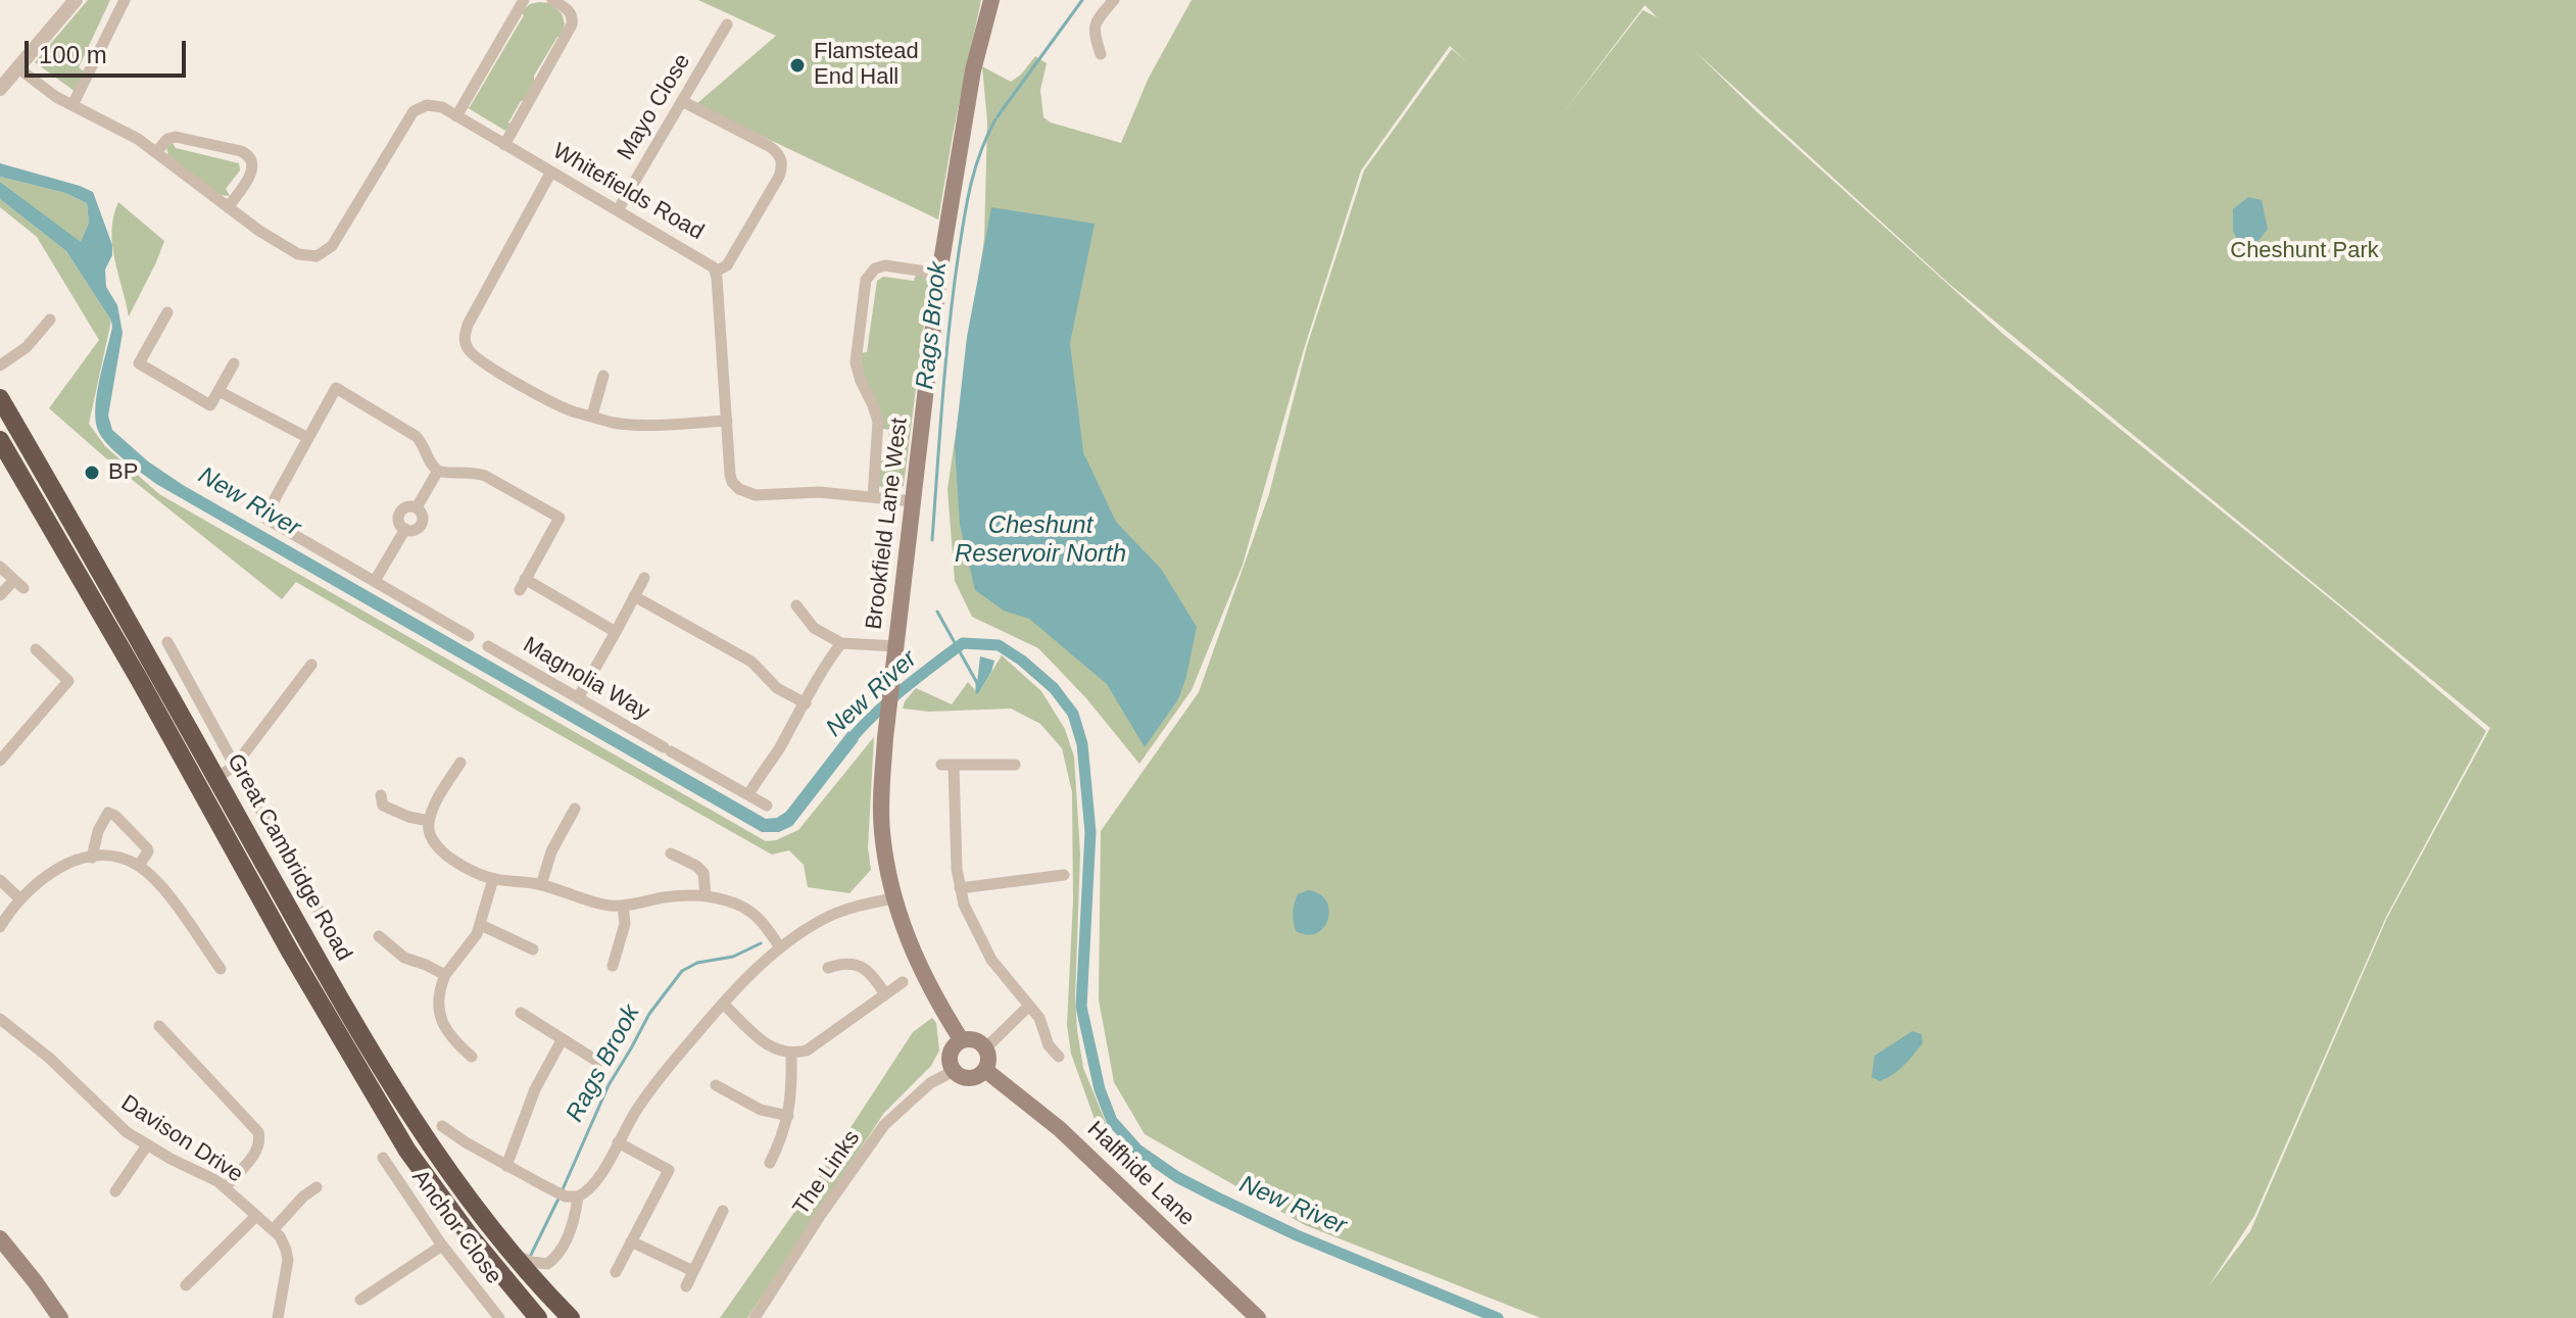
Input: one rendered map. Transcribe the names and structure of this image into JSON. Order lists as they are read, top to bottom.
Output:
{
  "streets": {
    "highway": ["Great Cambridge Road"],
    "main road": ["Brookfield Lane West", "Halfhide Lane"],
    "street": [
      "Mayo Close",
      "Whitefields Road",
      "Magnolia Way",
      "Davison Drive",
      "The Links",
      "Anchor Close"
    ]
  },
  "crossings": [
    ["Mayo Close", "Whitefields Road"],
    ["Whitefields Road", "Brookfield Lane West"],
    ["Brookfield Lane West", "The Links"],
    ["Brookfield Lane West", "Halfhide Lane"],
    ["The Links", "Halfhide Lane"]
  ],
  "water": ["Rags Brook", "New River", "Cheshunt Reservoir North"],
  "parks": ["Cheshunt Park"],
  "places": ["Flamstead End Hall", "BP"],
  "scale_bar": "100 m"
}
